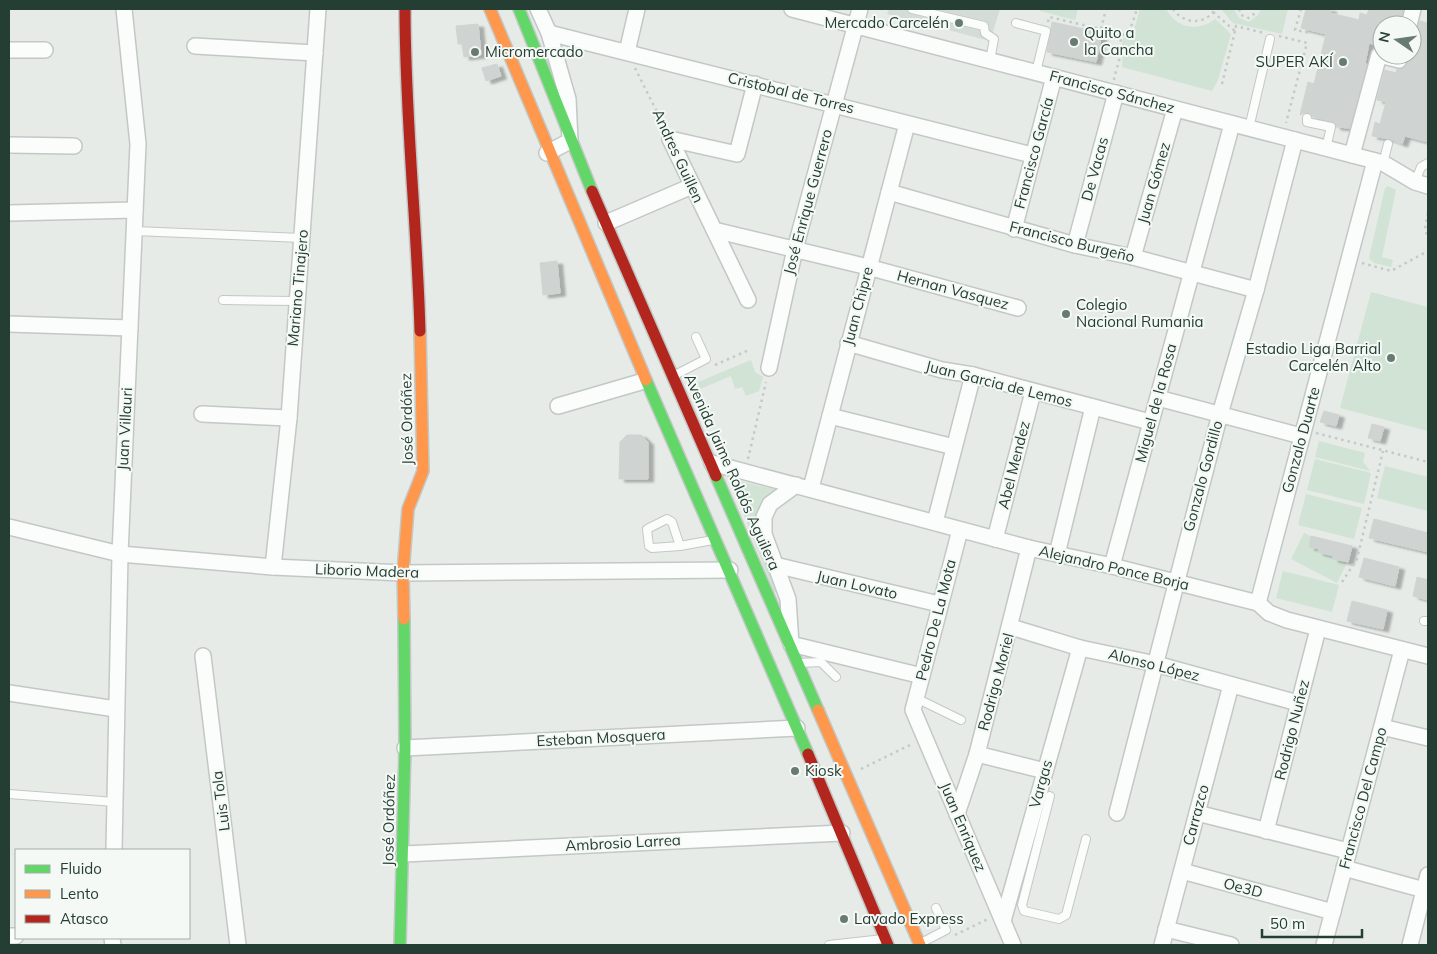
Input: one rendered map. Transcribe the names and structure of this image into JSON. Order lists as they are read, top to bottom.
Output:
{
  "streets": {
    "street": [
      "Francisco Sánchez",
      "Cristobal de Torres",
      "Francisco García",
      "Andres Guillen",
      "De Vacas",
      "Juan Gómez",
      "José Enrique Guerrero",
      "Francisco Burgeño",
      "Mariano Tinajero",
      "Hernan Vasquez",
      "Juan Chipre",
      "Juan Garcia de Lemos",
      "Miguel de la Rosa",
      "José Ordóñez",
      "Juan Villauri",
      "Gonzalo Duarte",
      "Abel Mendez",
      "Avenida Jaime Roldós Aguilera",
      "Gonzalo Gordillo",
      "Alejandro Ponce Borja",
      "Liborio Madera",
      "Juan Lovato",
      "Pedro De La Mota",
      "Alonso López",
      "Rodrigo Moriel",
      "Rodrigo Nuñez",
      "Esteban Mosquera",
      "Vargas",
      "Francisco Del Campo",
      "Luis Tola",
      "Carrazco",
      "Juan Enriquez",
      "Ambrosio Larrea",
      "Oe3D"
    ]
  },
  "crossings": [
    ["Francisco Sánchez", "Francisco García"],
    ["Francisco Sánchez", "De Vacas"],
    ["Francisco Sánchez", "Juan Gómez"],
    ["Francisco Sánchez", "José Enrique Guerrero"],
    ["Francisco Sánchez", "Miguel de la Rosa"],
    ["Francisco Sánchez", "Gonzalo Duarte"],
    ["Francisco Sánchez", "Gonzalo Gordillo"],
    ["Cristobal de Torres", "Francisco García"],
    ["Cristobal de Torres", "Andres Guillen"],
    ["Cristobal de Torres", "José Enrique Guerrero"],
    ["Cristobal de Torres", "Juan Chipre"],
    ["Francisco García", "Francisco Burgeño"],
    ["Andres Guillen", "Hernan Vasquez"],
    ["De Vacas", "Francisco Burgeño"],
    ["Juan Gómez", "Francisco Burgeño"],
    ["José Enrique Guerrero", "Hernan Vasquez"],
    ["Francisco Burgeño", "Juan Chipre"],
    ["Francisco Burgeño", "Miguel de la Rosa"],
    ["Francisco Burgeño", "Gonzalo Gordillo"],
    ["Mariano Tinajero", "Liborio Madera"],
    ["Hernan Vasquez", "Juan Chipre"],
    ["Juan Chipre", "Juan Garcia de Lemos"],
    ["Juan Chipre", "Alejandro Ponce Borja"],
    ["Juan Garcia de Lemos", "Miguel de la Rosa"],
    ["Juan Garcia de Lemos", "Abel Mendez"],
    ["Miguel de la Rosa", "Alejandro Ponce Borja"],
    ["José Ordóñez", "Liborio Madera"],
    ["José Ordóñez", "Esteban Mosquera"],
    ["José Ordóñez", "Ambrosio Larrea"],
    ["Juan Villauri", "Liborio Madera"],
    ["Gonzalo Duarte", "Alejandro Ponce Borja"],
    ["Abel Mendez", "Alejandro Ponce Borja"],
    ["Avenida Jaime Roldós Aguilera", "Alejandro Ponce Borja"],
    ["Gonzalo Gordillo", "Alejandro Ponce Borja"],
    ["Gonzalo Gordillo", "Alonso López"],
    ["Alejandro Ponce Borja", "Pedro De La Mota"],
    ["Alejandro Ponce Borja", "Rodrigo Moriel"],
    ["Alejandro Ponce Borja", "Rodrigo Nuñez"],
    ["Alejandro Ponce Borja", "Francisco Del Campo"],
    ["Juan Lovato", "Pedro De La Mota"],
    ["Pedro De La Mota", "Juan Enriquez"],
    ["Alonso López", "Rodrigo Moriel"],
    ["Alonso López", "Rodrigo Nuñez"],
    ["Alonso López", "Vargas"],
    ["Alonso López", "Carrazco"],
    ["Rodrigo Moriel", "Juan Enriquez"],
    ["Vargas", "Juan Enriquez"],
    ["Francisco Del Campo", "Oe3D"],
    ["Carrazco", "Oe3D"]
  ],
  "places": [
    "Mercado Carcelén",
    "Quito a la Cancha",
    "Micromercado",
    "SUPER AKÍ",
    "Colegio Nacional Rumania",
    "Estadio Liga Barrial Carcelén Alto",
    "Kiosk",
    "Lavado Express"
  ],
  "legend": ["Fluido", "Lento", "Atasco"],
  "scale_bar": "50 m",
  "north": "left"
}
